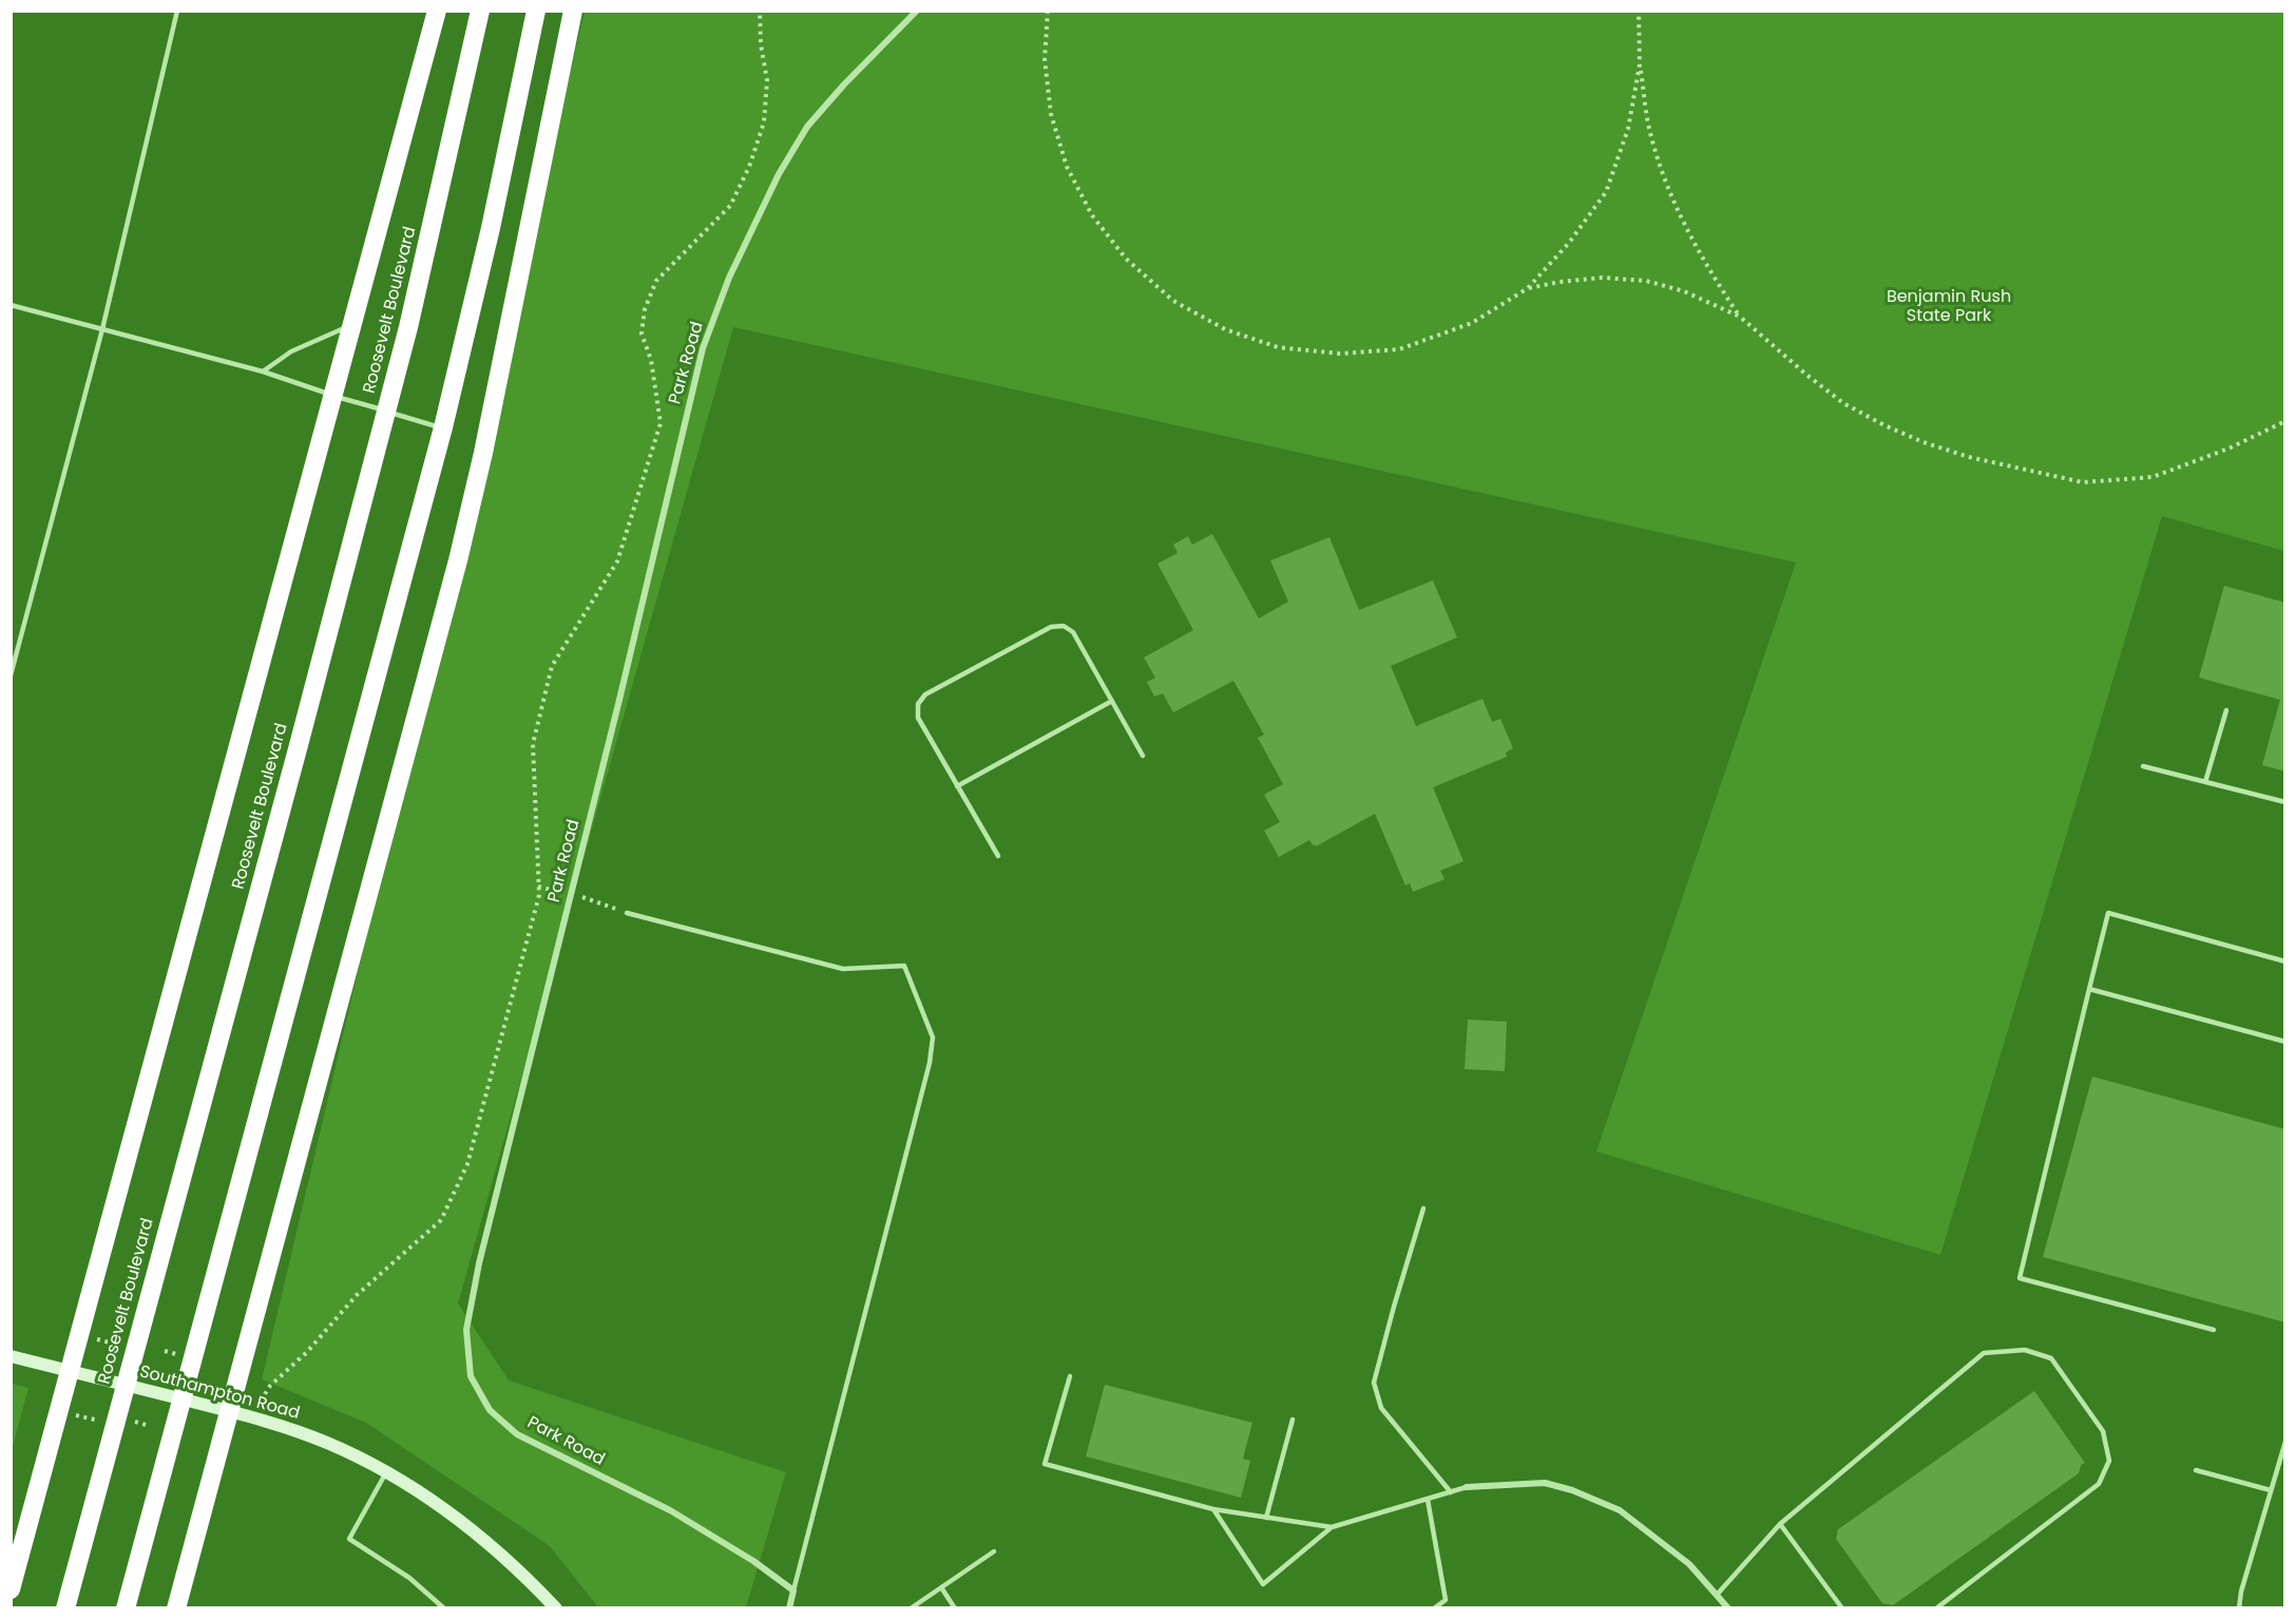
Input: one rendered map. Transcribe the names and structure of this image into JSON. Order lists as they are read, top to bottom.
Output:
{
  "streets": {
    "highway": ["Roosevelt Boulevard"],
    "street": ["Park Road", "Southampton Road"]
  },
  "crossings": [
    ["Roosevelt Boulevard", "Southampton Road"]
  ],
  "parks": ["Benjamin Rush State Park"]
}
